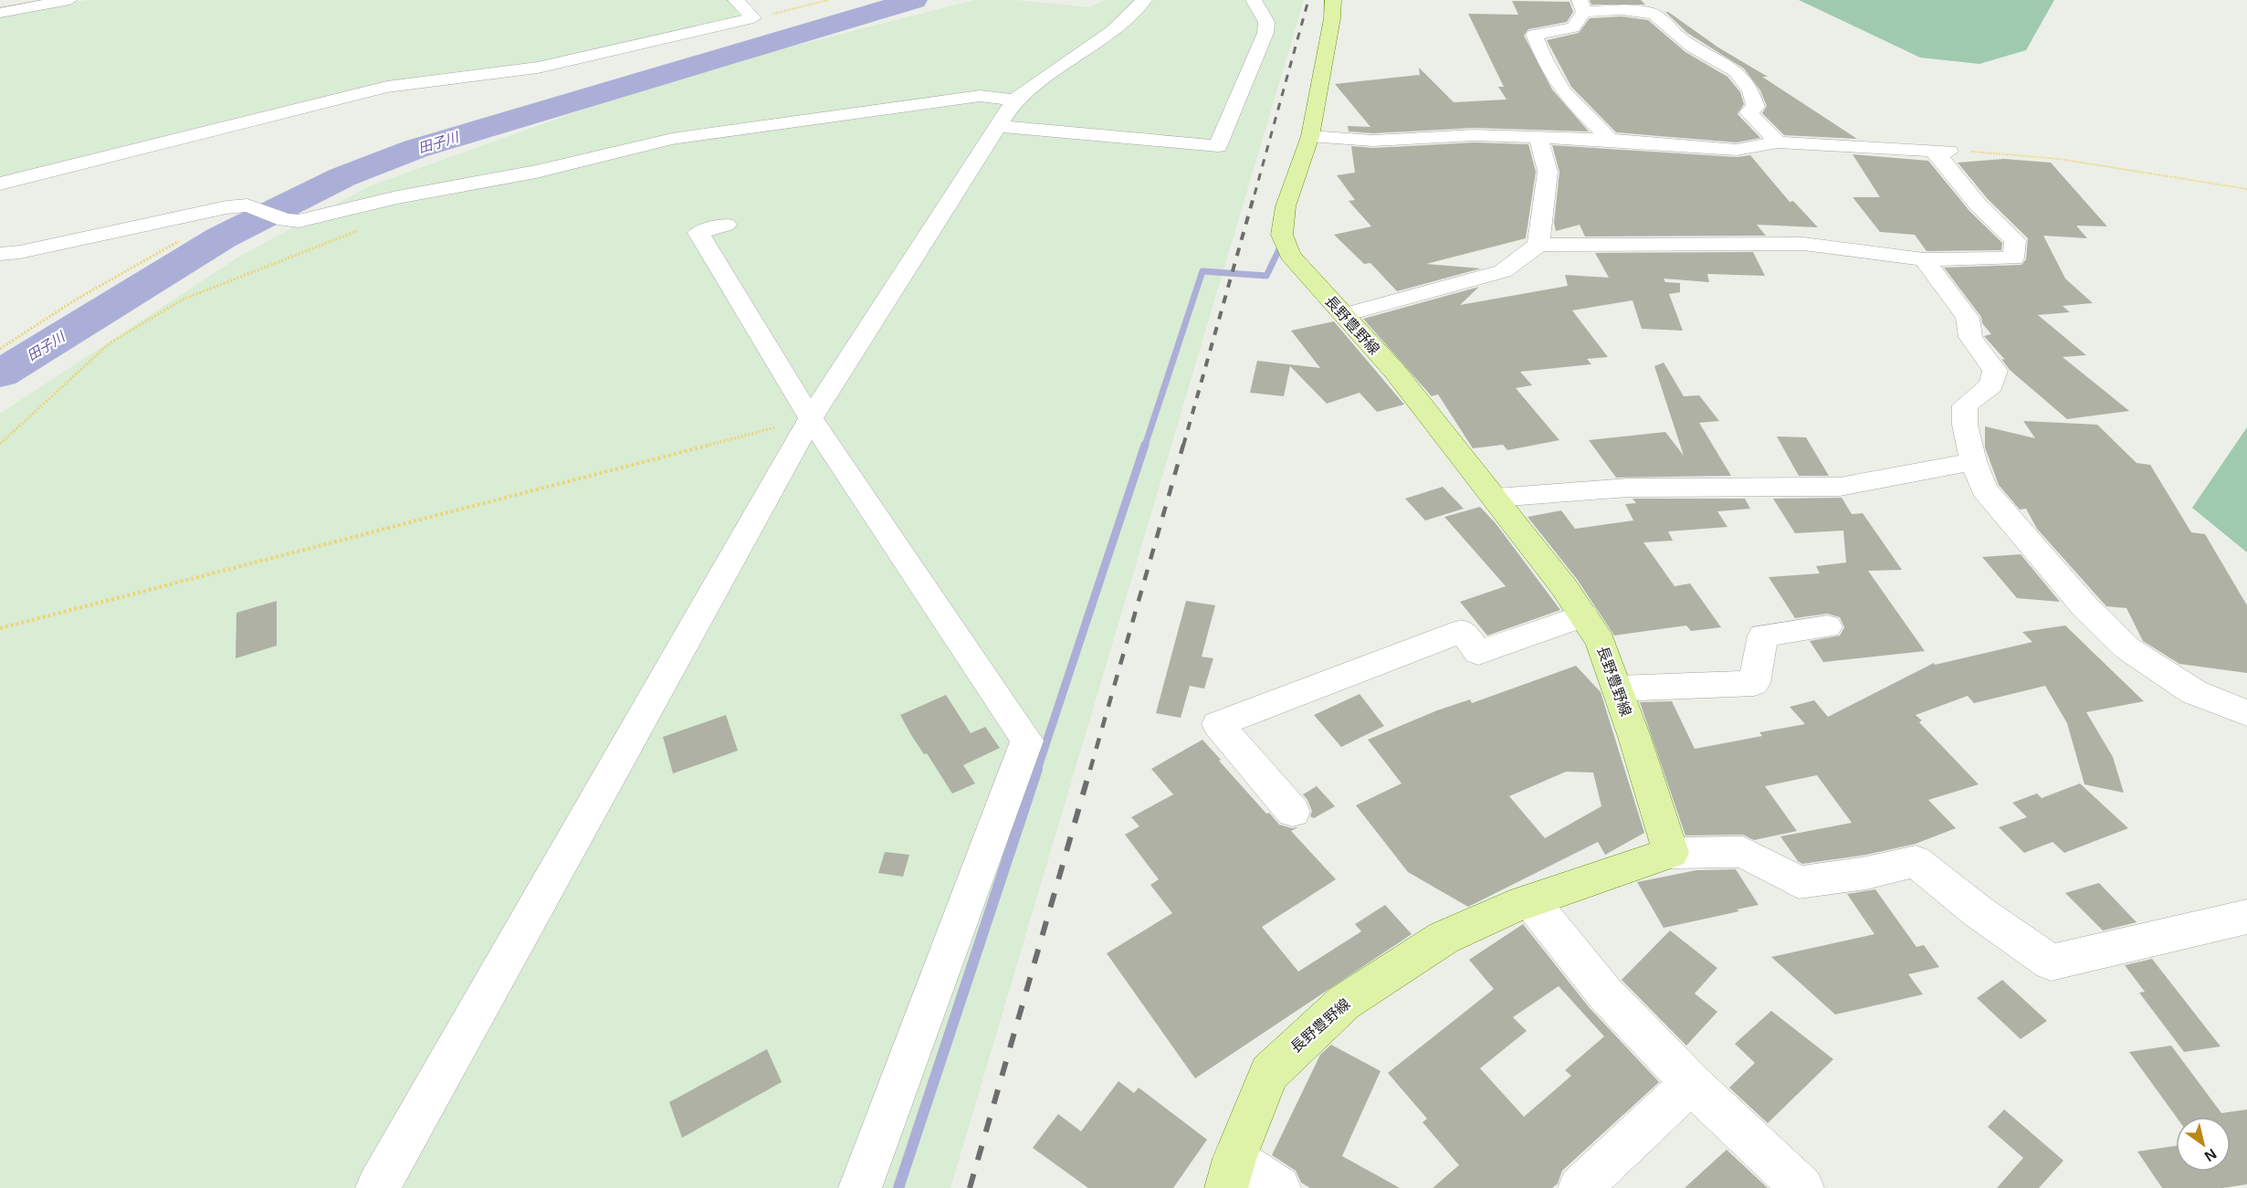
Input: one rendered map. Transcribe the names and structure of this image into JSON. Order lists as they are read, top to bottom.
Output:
{
  "streets": {
    "main road": ["長野豊野線"]
  },
  "water": ["田子川"],
  "north": "bottom right"
}
